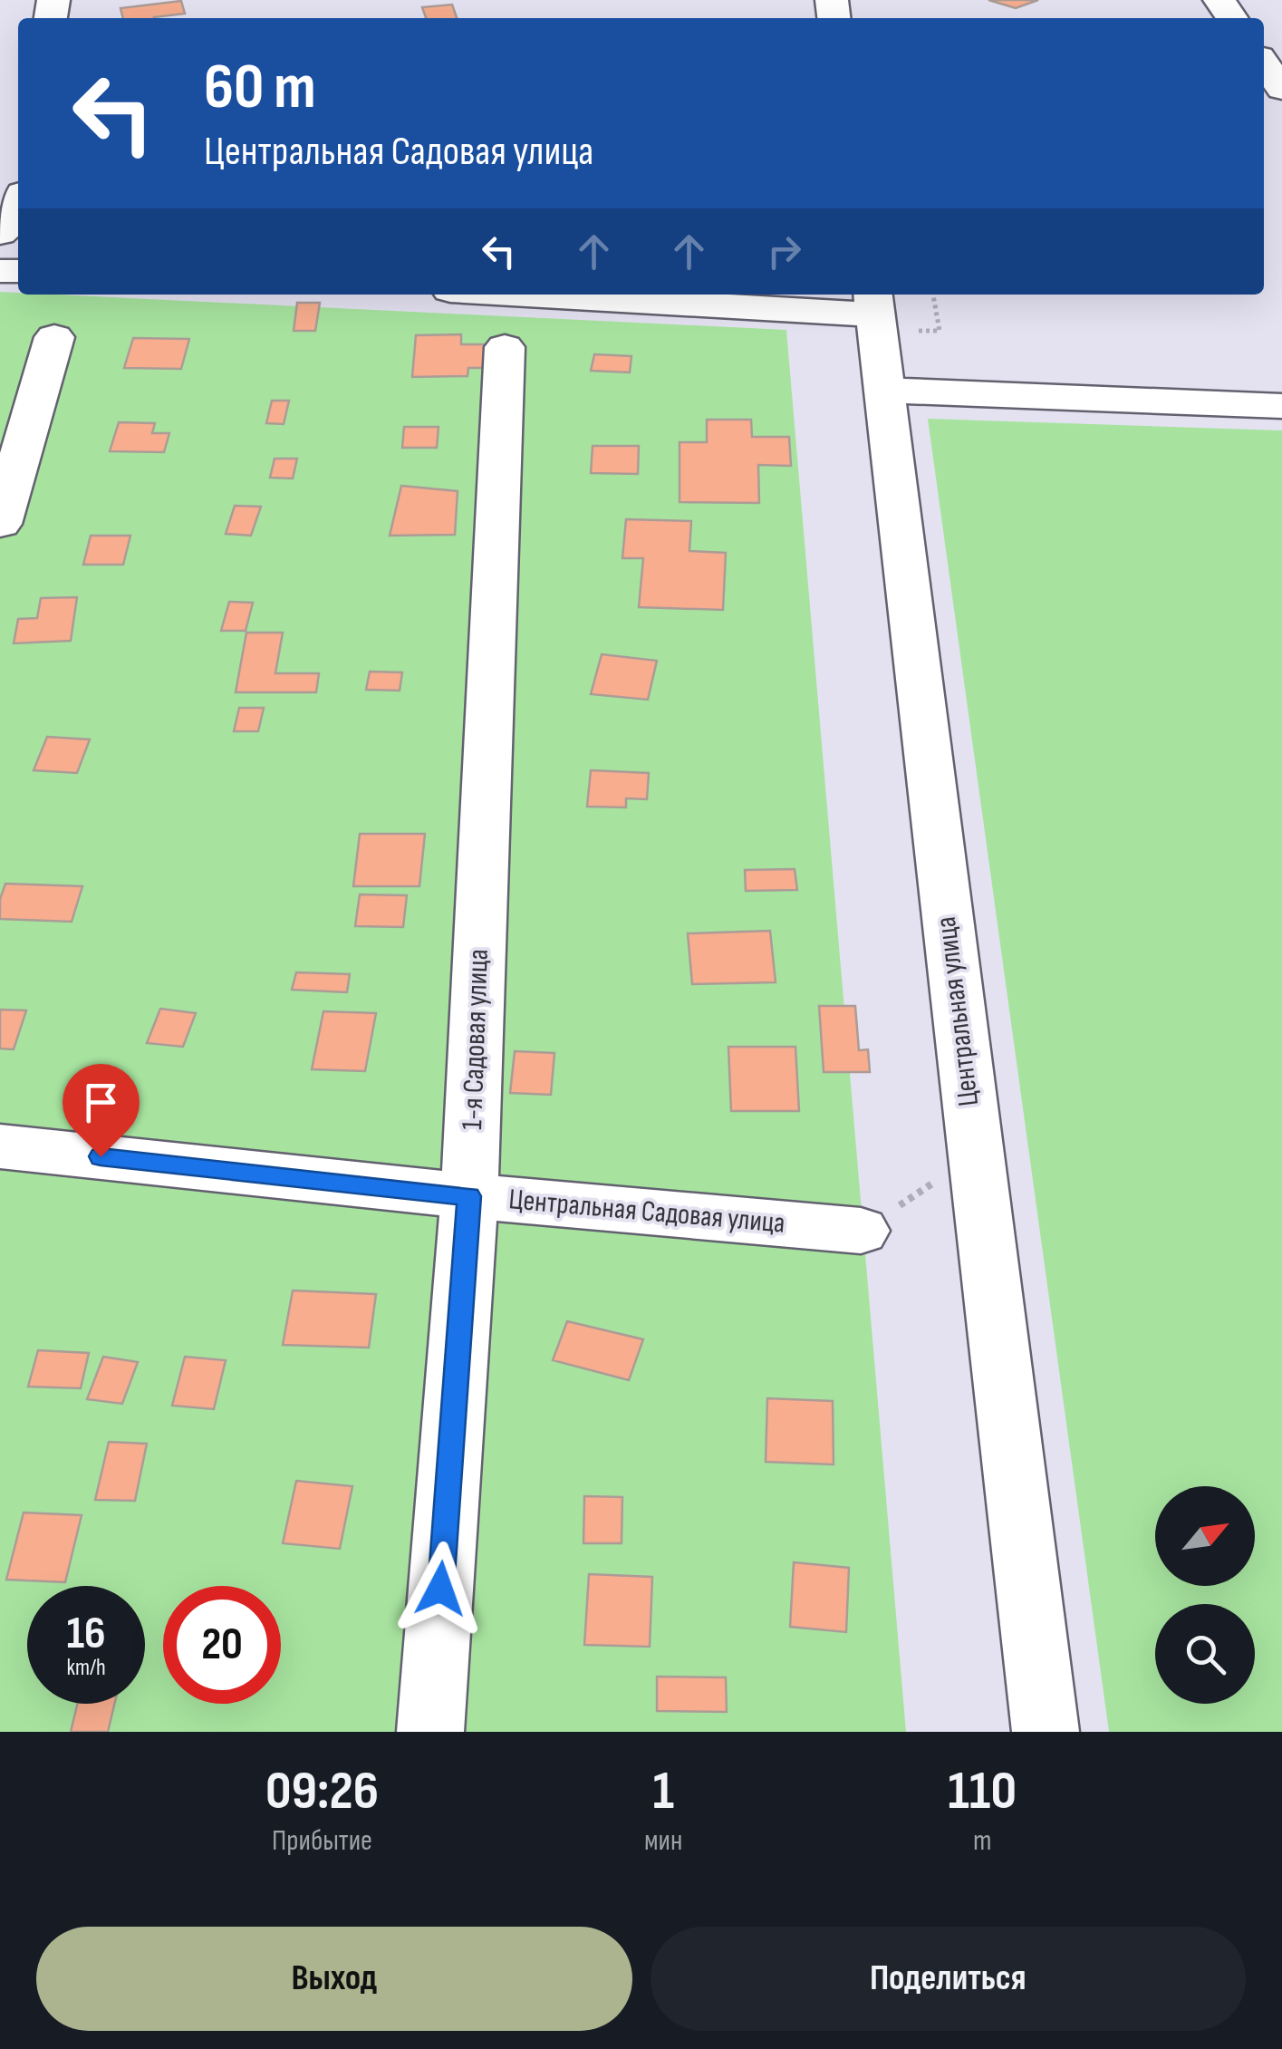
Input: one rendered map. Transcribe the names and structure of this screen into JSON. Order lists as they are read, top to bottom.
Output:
{
  "streets": {
    "street": ["Центральная улица", "1-я Садовая улица", "Центральная Садовая улица"]
  },
  "crossings": [
    ["1-я Садовая улица", "Центральная Садовая улица"]
  ],
  "north": "top right",
  "page": {
    "turn": ["60 m", "Центральная Садовая улица"],
    "speed": "16 km/h",
    "limit": "20",
    "eta": [
      "09:26",
      "Прибытие",
      "1",
      "мин",
      "110",
      "m"
    ],
    "buttons": ["Выход", "Поделиться"]
  }
}
